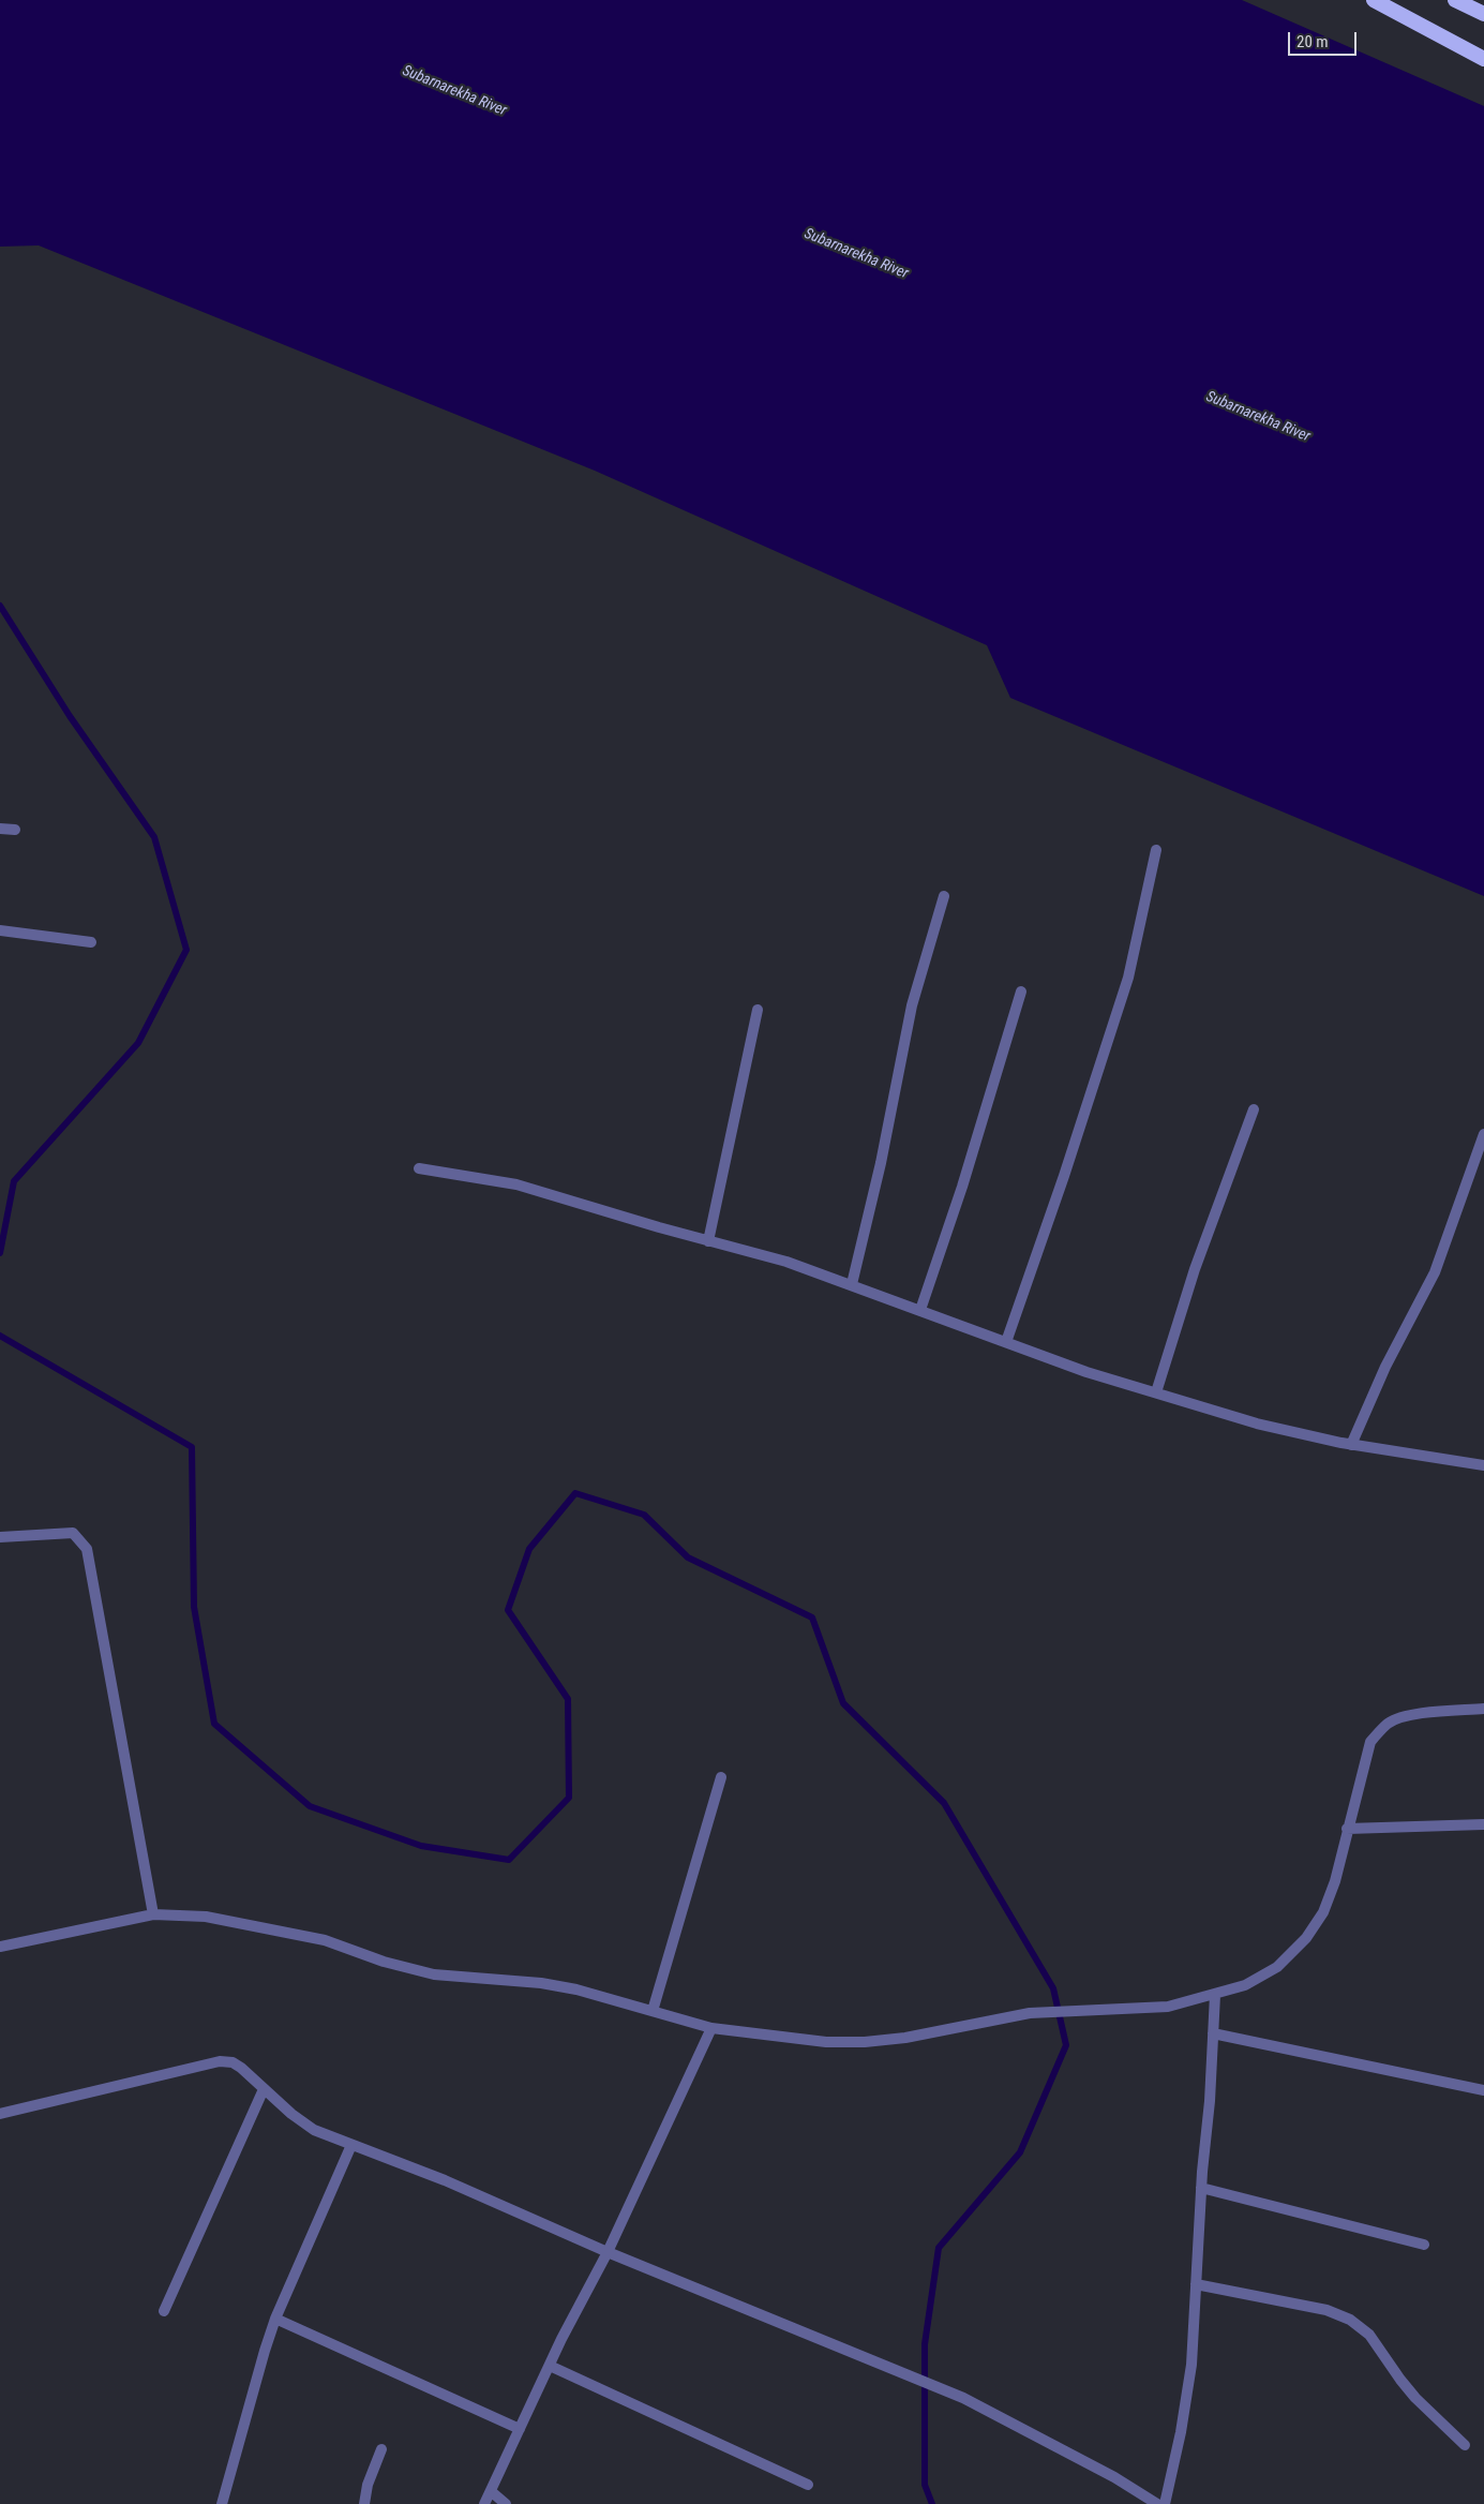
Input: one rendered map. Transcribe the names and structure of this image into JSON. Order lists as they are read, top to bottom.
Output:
{
  "water": ["Subarnarekha River"],
  "scale_bar": "20 m"
}
